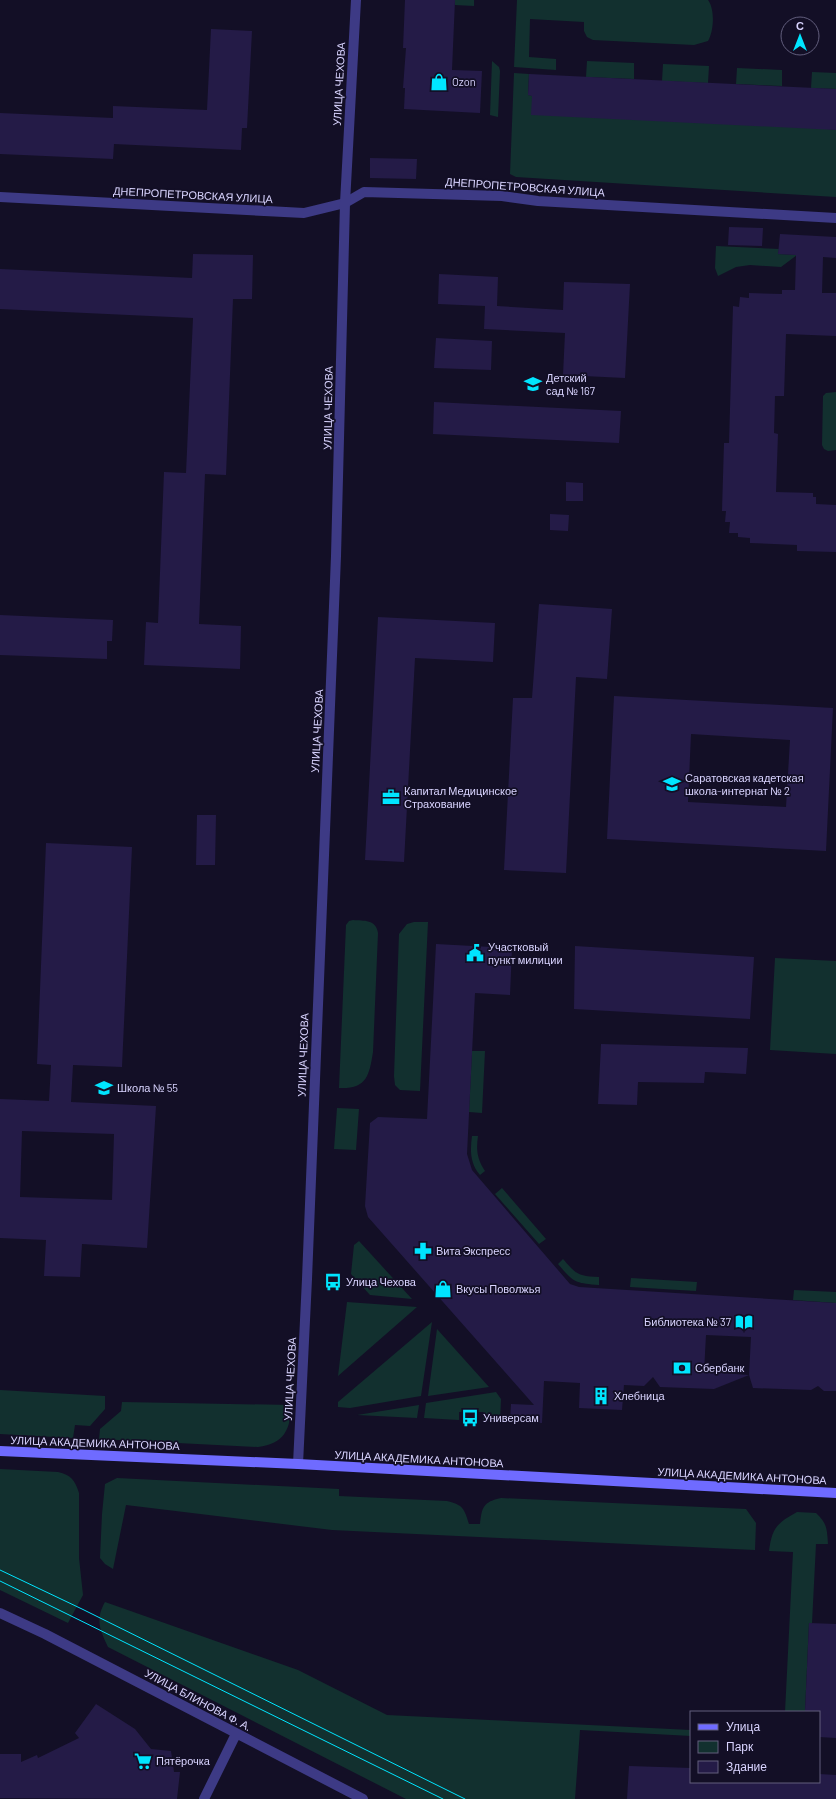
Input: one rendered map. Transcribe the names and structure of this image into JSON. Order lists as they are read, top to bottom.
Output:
{
  "streets": {
    "main road": ["УЛИЦА АКАДЕМИКА АНТОНОВА"],
    "street": ["УЛИЦА ЧЕХОВА", "ДНЕПРОПЕТРОВСКАЯ УЛИЦА", "УЛИЦА БЛИНОВА Ф. А."]
  },
  "crossings": [
    ["УЛИЦА ЧЕХОВА", "ДНЕПРОПЕТРОВСКАЯ УЛИЦА"],
    ["УЛИЦА ЧЕХОВА", "УЛИЦА АКАДЕМИКА АНТОНОВА"]
  ],
  "places": {
    "shop": ["Ozon", "Вкусы Поволжья"],
    "school or university": ["Детский сад № 167", "Саратовская кадетская школа-интернат № 2", "Школа № 55"],
    "office": ["Капитал Медицинское Страхование"],
    "public building": ["Участковый пункт милиции"],
    "pharmacy": ["Вита Экспресс"],
    "bus stop": ["Улица Чехова", "Универсам"],
    "library": ["Библиотека № 37"],
    "bank": ["Сбербанк"],
    "building": ["Хлебница"],
    "supermarket": ["Пятёрочка"]
  },
  "legend": ["Улица", "Парк", "Здание"],
  "north": "top"
}
